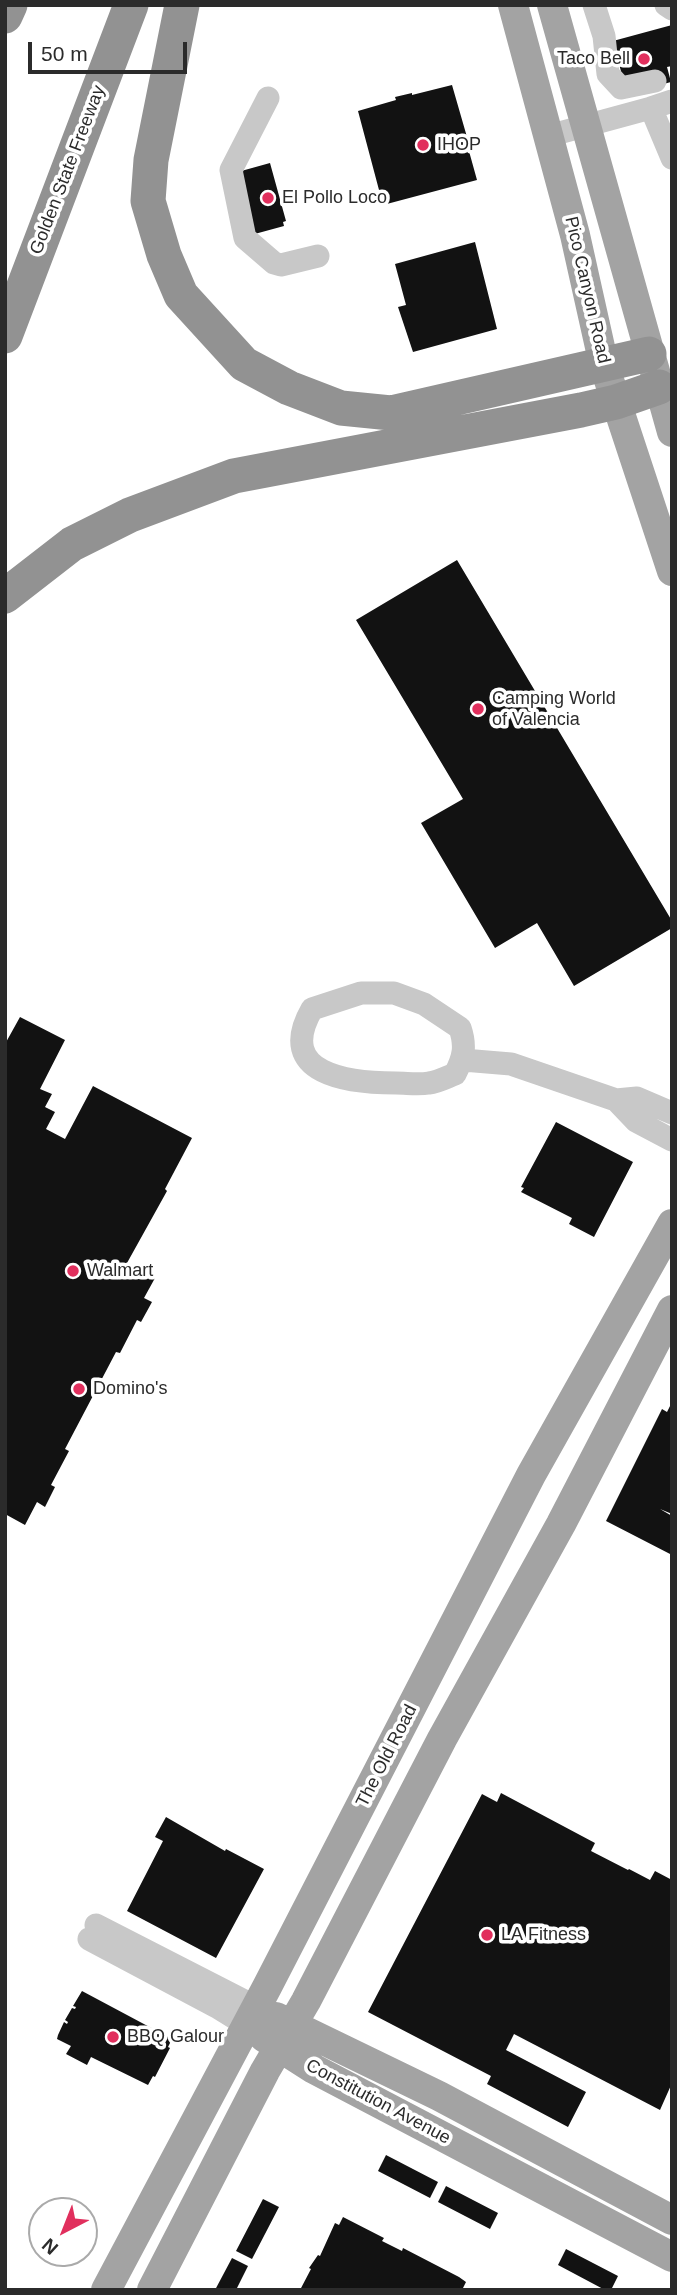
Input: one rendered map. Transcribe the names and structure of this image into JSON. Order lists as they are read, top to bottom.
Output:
{
  "streets": {
    "highway": ["Golden State Freeway"],
    "main road": ["Pico Canyon Road", "The Old Road", "Constitution Avenue"]
  },
  "crossings": [
    ["The Old Road", "Constitution Avenue"]
  ],
  "places": [
    "Taco Bell",
    "IHOP",
    "El Pollo Loco",
    "Camping World of Valencia",
    "Walmart",
    "Domino's",
    "LA Fitness",
    "BBQ Galour"
  ],
  "scale_bar": "50 m",
  "north": "bottom left"
}
